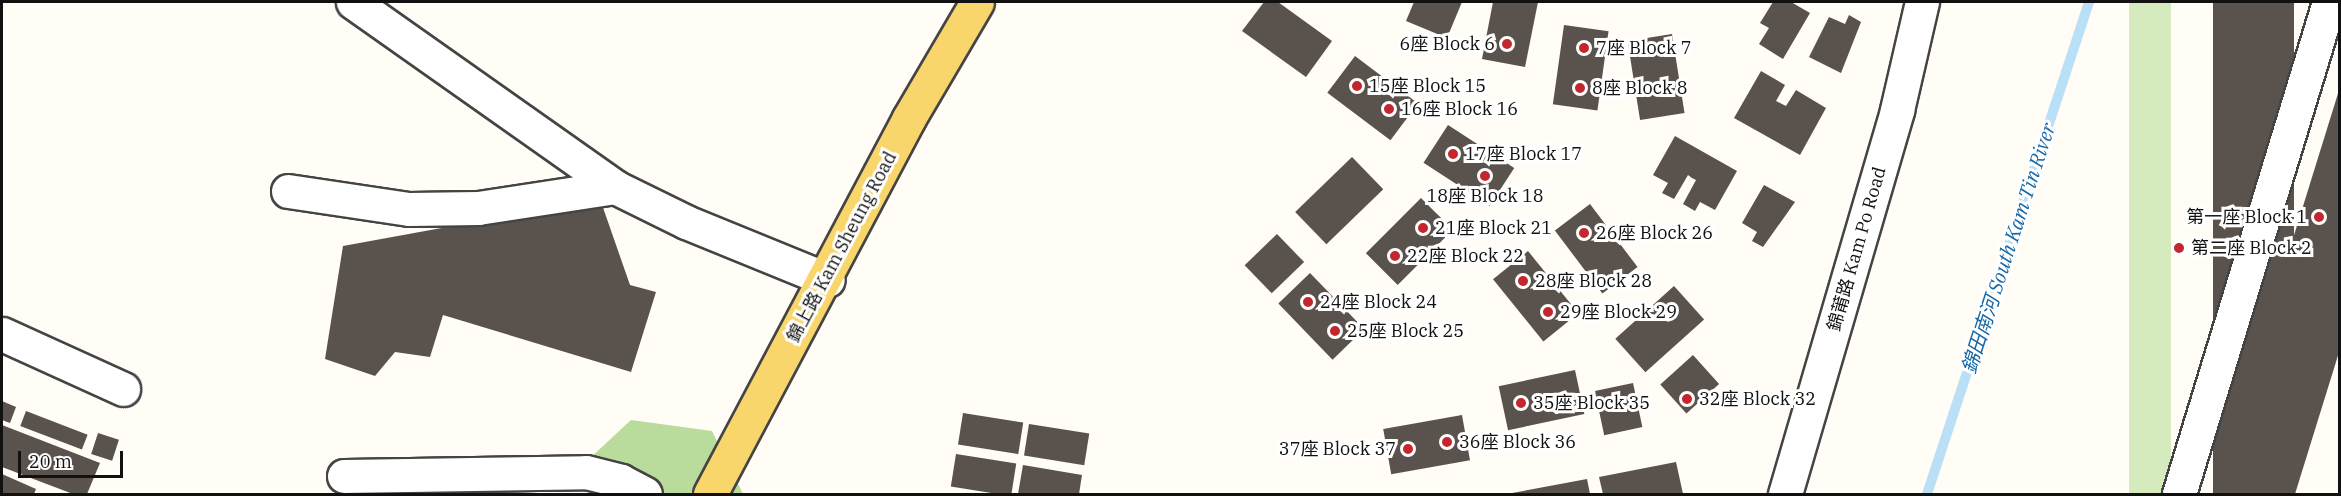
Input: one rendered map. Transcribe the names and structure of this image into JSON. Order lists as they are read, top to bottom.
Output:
{
  "streets": {
    "main road": ["錦上路 Kam Sheung Road"],
    "street": ["錦莆路 Kam Po Road"]
  },
  "water": ["錦田南河 South Kam Tin River"],
  "places": [
    "6座 Block 6",
    "7座 Block 7",
    "15座 Block 15",
    "8座 Block 8",
    "16座 Block 16",
    "17座 Block 17",
    "18座 Block 18",
    "第一座 Block 1",
    "21座 Block 21",
    "26座 Block 26",
    "第二座 Block 2",
    "22座 Block 22",
    "28座 Block 28",
    "24座 Block 24",
    "29座 Block 29",
    "25座 Block 25",
    "32座 Block 32",
    "35座 Block 35",
    "36座 Block 36",
    "37座 Block 37"
  ],
  "scale_bar": "20 m"
}
